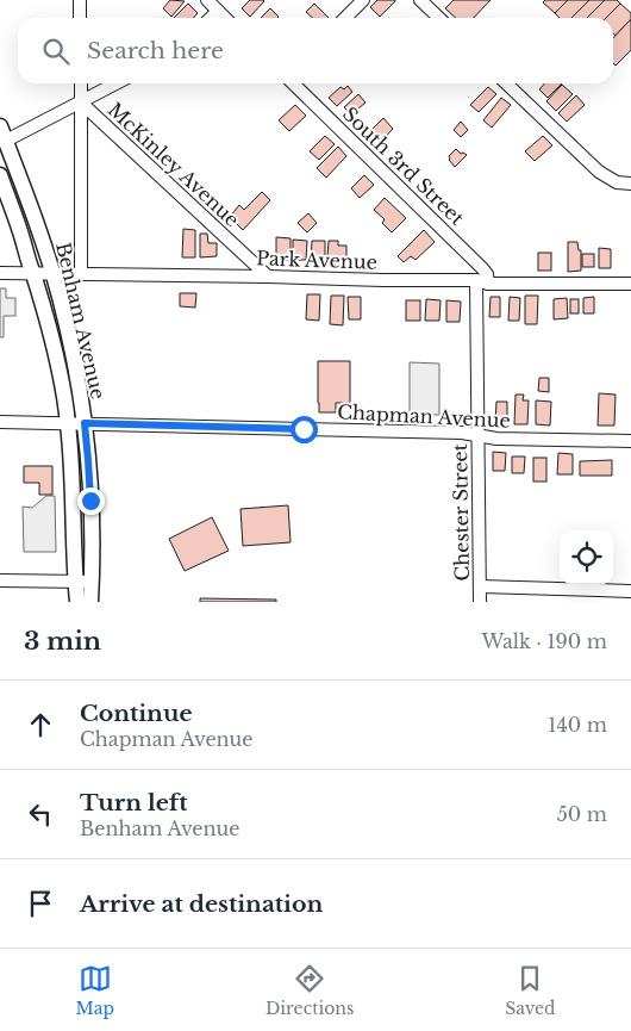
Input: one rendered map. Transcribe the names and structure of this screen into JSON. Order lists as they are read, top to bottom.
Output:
{
  "streets": {
    "main road": ["Benham Avenue"],
    "street": [
      "McKinley Avenue",
      "South 3rd Street",
      "Park Avenue",
      "Chapman Avenue",
      "Chester Street"
    ]
  },
  "crossings": [
    ["McKinley Avenue", "Park Avenue"],
    ["South 3rd Street", "Park Avenue"],
    ["South 3rd Street", "Chester Street"],
    ["Park Avenue", "Benham Avenue"],
    ["Park Avenue", "Chester Street"],
    ["Benham Avenue", "Chapman Avenue"],
    ["Chapman Avenue", "Chester Street"]
  ],
  "page": {
    "search": "Search here",
    "heading": ["3 min", "Walk · 190 m"],
    "list": [
      ["Continue", "Chapman Avenue", "140 m"],
      ["Turn left", "Benham Avenue", "50 m"],
      "Arrive at destination"
    ],
    "nav": ["Map", "Directions", "Saved"]
  }
}
